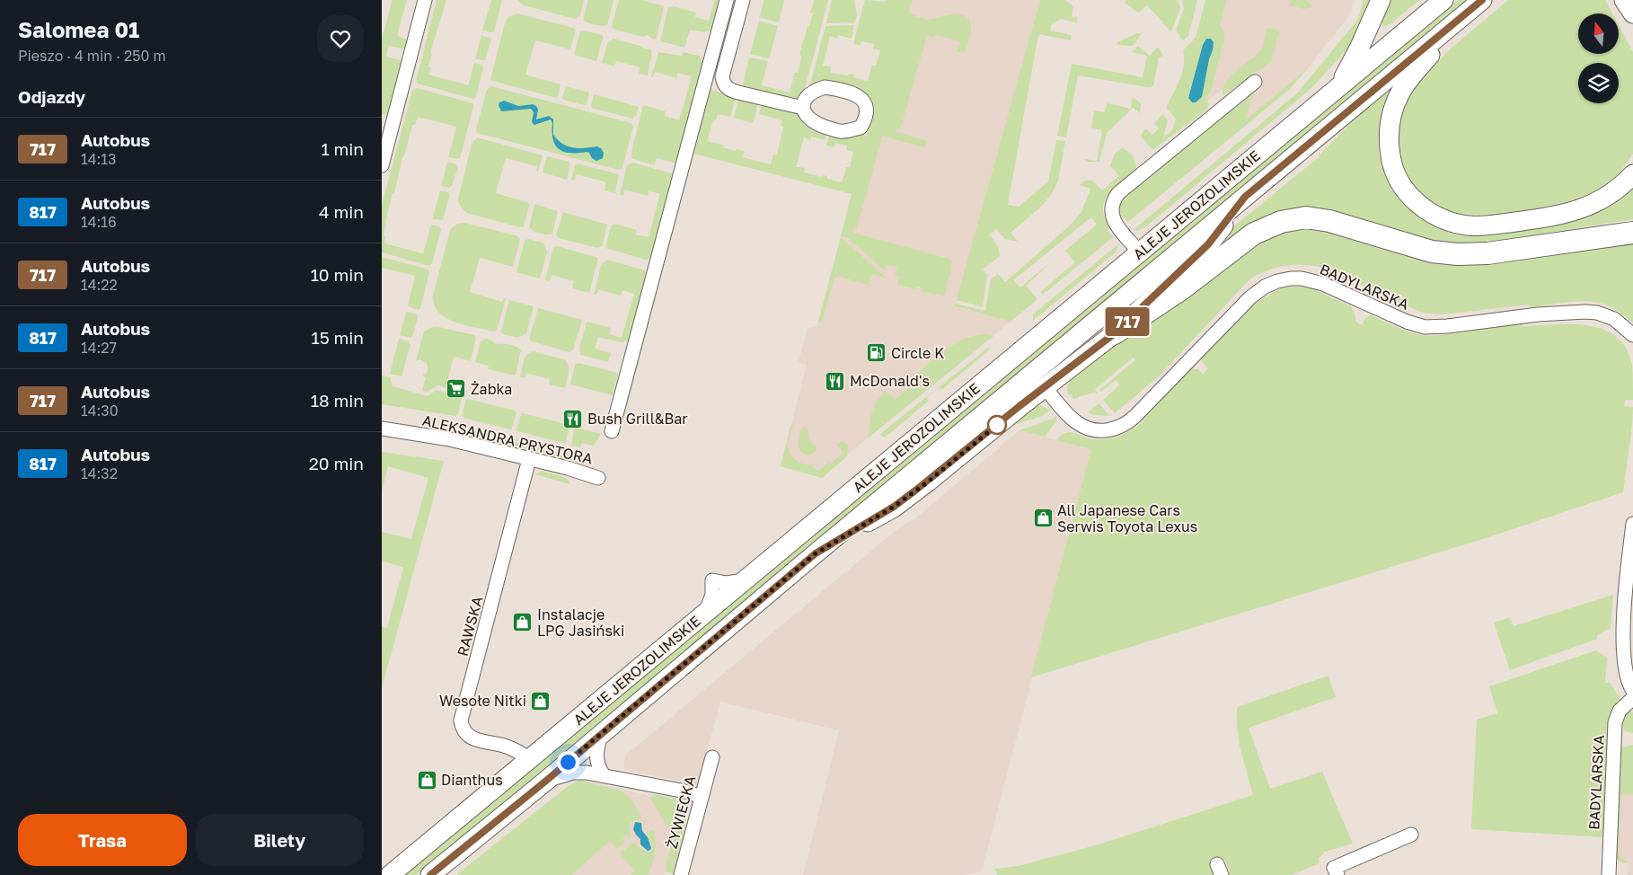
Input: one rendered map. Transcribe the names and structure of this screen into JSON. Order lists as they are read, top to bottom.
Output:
{
  "streets": {
    "main road": ["ALEJE JEROZOLIMSKIE"],
    "street": [
      "BADYLARSKA",
      "ALEKSANDRA PRYSTORA",
      "RAWSKA",
      "ŻYWIECKA"
    ]
  },
  "crossings": [
    ["ALEJE JEROZOLIMSKIE", "RAWSKA"],
    ["ALEKSANDRA PRYSTORA", "RAWSKA"]
  ],
  "places": {
    "fuel station": ["Circle K"],
    "restaurant": ["McDonald's", "Bush Grill&Bar"],
    "supermarket": ["Żabka"],
    "shop": [
      "All Japanese Cars Serwis Toyota Lexus",
      "Instalacje LPG Jasiński",
      "Wesołe Nitki",
      "Dianthus"
    ]
  },
  "lines": ["bus line 717"],
  "north": "top",
  "page": {
    "heading": [
      ["Salomea 01", "Pieszo · 4 min · 250 m"],
      "Odjazdy"
    ],
    "on_map": "717",
    "list": [
      {
        "mark": "717",
        "name": "Autobus",
        "note": "14:13",
        "value": "1 min"
      },
      {
        "mark": "817",
        "name": "Autobus",
        "note": "14:16",
        "value": "4 min"
      },
      {
        "mark": "717",
        "name": "Autobus",
        "note": "14:22",
        "value": "10 min"
      },
      {
        "mark": "817",
        "name": "Autobus",
        "note": "14:27",
        "value": "15 min"
      },
      {
        "mark": "717",
        "name": "Autobus",
        "note": "14:30",
        "value": "18 min"
      },
      {
        "mark": "817",
        "name": "Autobus",
        "note": "14:32",
        "value": "20 min"
      }
    ],
    "buttons": ["Trasa", "Bilety"]
  }
}
